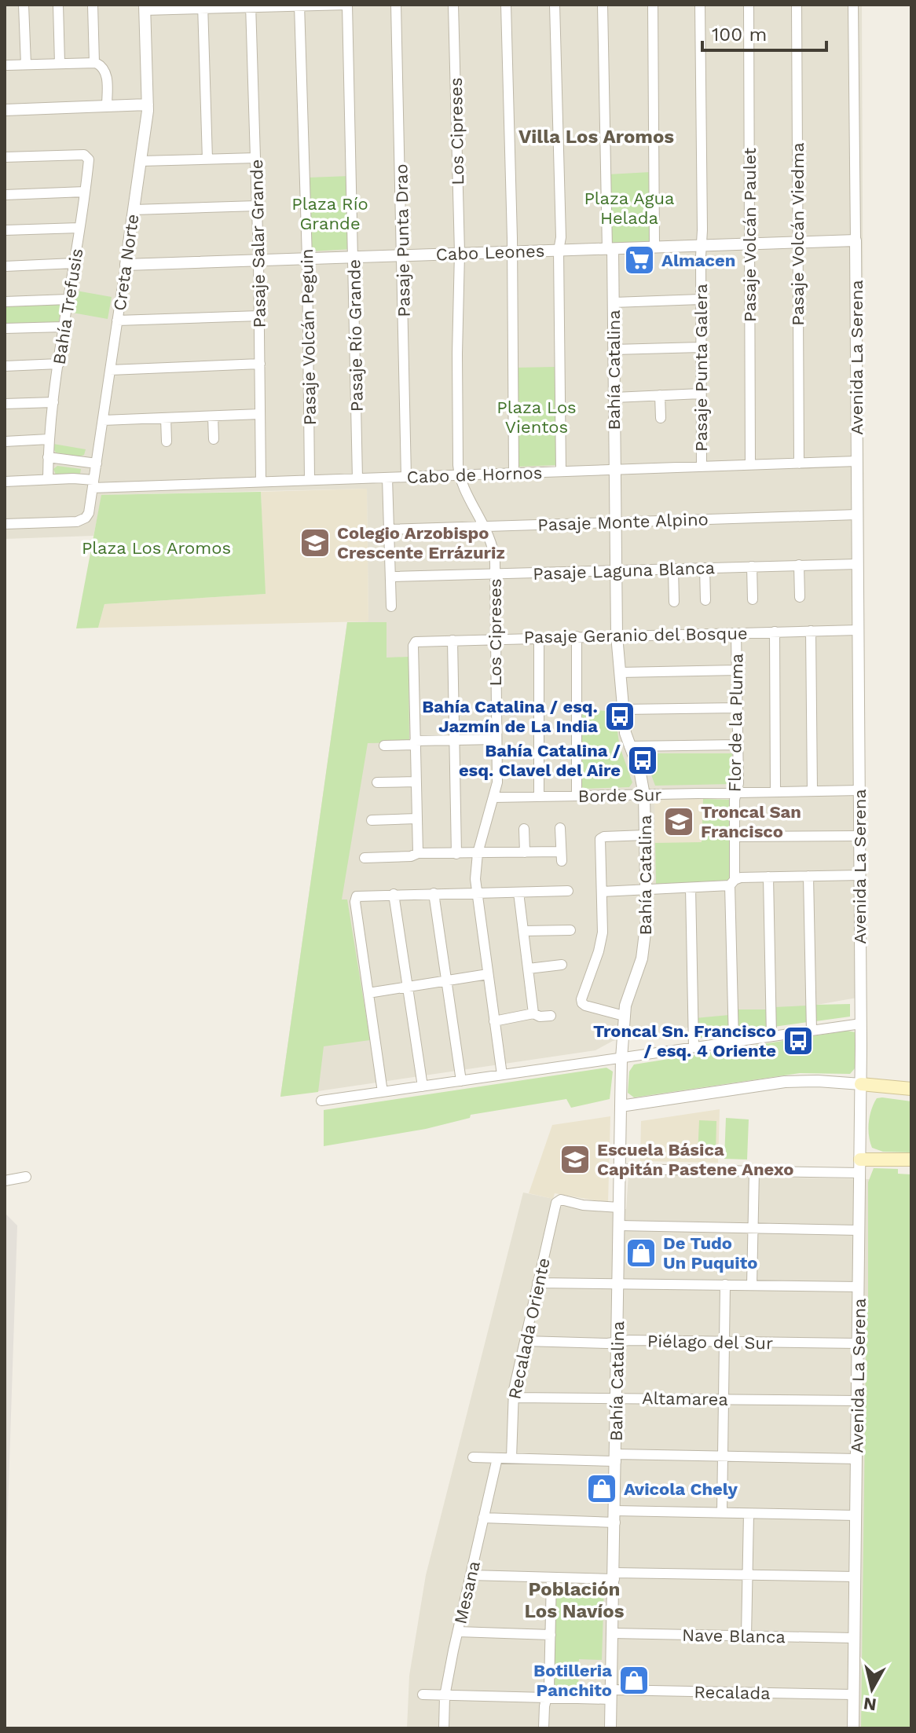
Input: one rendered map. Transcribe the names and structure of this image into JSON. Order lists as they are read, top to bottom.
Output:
{
  "streets": {
    "street": [
      "Los Cipreses",
      "Pasaje Volcán Viedma",
      "Pasaje Volcán Paulet",
      "Pasaje Punta Drao",
      "Pasaje Salar Grande",
      "Cabo Leones",
      "Creta Norte",
      "Bahía Trefusis",
      "Pasaje Río Grande",
      "Pasaje Volcán Peguin",
      "Avenida La Serena",
      "Pasaje Punta Galera",
      "Bahía Catalina",
      "Cabo de Hornos",
      "Pasaje Monte Alpino",
      "Pasaje Laguna Blanca",
      "Pasaje Geranio del Bosque",
      "Flor de la Pluma",
      "Borde Sur",
      "Recalada Oriente",
      "Piélago del Sur",
      "Altamarea",
      "Mesana",
      "Nave Blanca",
      "Recalada"
    ]
  },
  "crossings": [
    ["Los Cipreses", "Cabo Leones"],
    ["Los Cipreses", "Cabo de Hornos"],
    ["Los Cipreses", "Pasaje Monte Alpino"],
    ["Los Cipreses", "Pasaje Laguna Blanca"],
    ["Los Cipreses", "Pasaje Geranio del Bosque"],
    ["Los Cipreses", "Borde Sur"],
    ["Pasaje Volcán Viedma", "Cabo Leones"],
    ["Pasaje Volcán Viedma", "Cabo de Hornos"],
    ["Pasaje Volcán Paulet", "Cabo Leones"],
    ["Pasaje Volcán Paulet", "Cabo de Hornos"],
    ["Pasaje Punta Drao", "Cabo Leones"],
    ["Pasaje Punta Drao", "Cabo de Hornos"],
    ["Pasaje Salar Grande", "Cabo Leones"],
    ["Pasaje Salar Grande", "Cabo de Hornos"],
    ["Cabo Leones", "Creta Norte"],
    ["Cabo Leones", "Pasaje Río Grande"],
    ["Cabo Leones", "Pasaje Volcán Peguin"],
    ["Cabo Leones", "Avenida La Serena"],
    ["Cabo Leones", "Pasaje Punta Galera"],
    ["Cabo Leones", "Bahía Catalina"],
    ["Creta Norte", "Cabo de Hornos"],
    ["Bahía Trefusis", "Cabo de Hornos"],
    ["Pasaje Río Grande", "Cabo de Hornos"],
    ["Pasaje Volcán Peguin", "Cabo de Hornos"],
    ["Avenida La Serena", "Cabo de Hornos"],
    ["Avenida La Serena", "Pasaje Monte Alpino"],
    ["Avenida La Serena", "Pasaje Laguna Blanca"],
    ["Avenida La Serena", "Pasaje Geranio del Bosque"],
    ["Avenida La Serena", "Borde Sur"],
    ["Avenida La Serena", "Piélago del Sur"],
    ["Avenida La Serena", "Altamarea"],
    ["Avenida La Serena", "Nave Blanca"],
    ["Avenida La Serena", "Recalada"],
    ["Pasaje Punta Galera", "Cabo de Hornos"],
    ["Bahía Catalina", "Cabo de Hornos"],
    ["Bahía Catalina", "Pasaje Monte Alpino"],
    ["Bahía Catalina", "Pasaje Laguna Blanca"],
    ["Bahía Catalina", "Pasaje Geranio del Bosque"],
    ["Bahía Catalina", "Borde Sur"],
    ["Bahía Catalina", "Recalada Oriente"],
    ["Bahía Catalina", "Piélago del Sur"],
    ["Bahía Catalina", "Altamarea"],
    ["Bahía Catalina", "Nave Blanca"],
    ["Bahía Catalina", "Recalada"],
    ["Pasaje Geranio del Bosque", "Flor de la Pluma"],
    ["Flor de la Pluma", "Borde Sur"],
    ["Recalada Oriente", "Piélago del Sur"],
    ["Recalada Oriente", "Altamarea"],
    ["Mesana", "Recalada"]
  ],
  "districts": ["Villa Los Aromos", "Población Los Navíos"],
  "parks": [
    "Plaza Agua Helada",
    "Plaza Río Grande",
    "Plaza Los Vientos",
    "Plaza Los Aromos"
  ],
  "places": {
    "supermarket": ["Almacen"],
    "school or university": ["Colegio Arzobispo Crescente Errázuriz", "Troncal San Francisco", "Escuela Básica Capitán Pastene Anexo"],
    "bus stop": ["Bahía Catalina / esq. Jazmín de La India", "Bahía Catalina / esq. Clavel del Aire", "Troncal Sn. Francisco / esq. 4 Oriente"],
    "shop": ["De Tudo Un Puquito", "Avicola Chely", "Botilleria Panchito"]
  },
  "scale_bar": "100 m",
  "north": "bottom"
}
